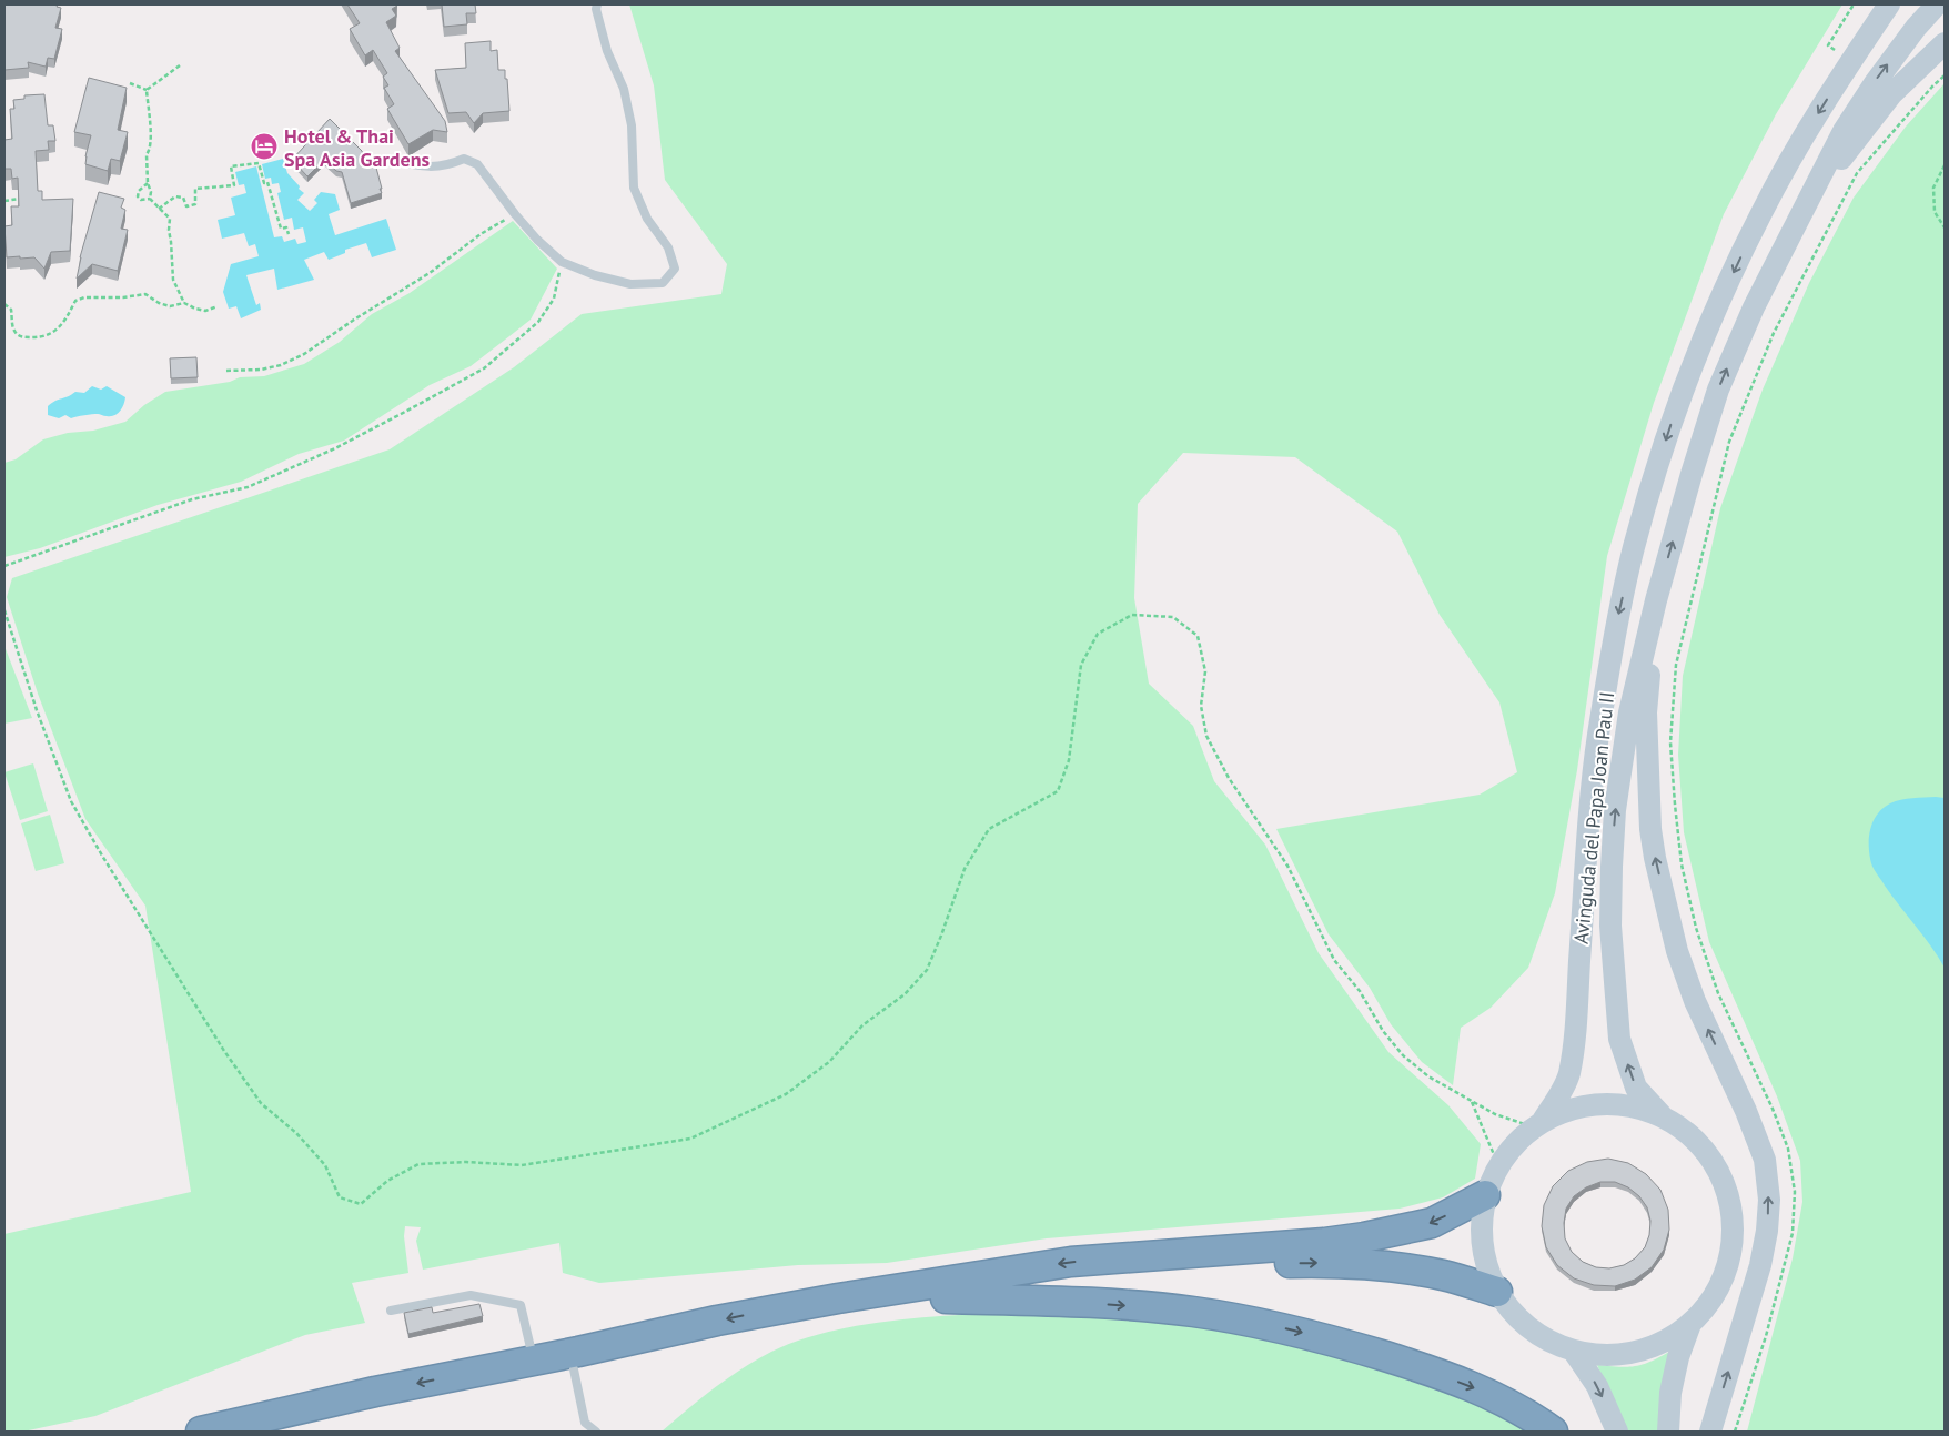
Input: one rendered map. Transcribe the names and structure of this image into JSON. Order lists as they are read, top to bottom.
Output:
{
  "streets": {
    "main road": ["Avinguda del Papa Joan Pau II"]
  },
  "places": {
    "hotel": ["Hotel & Thai Spa Asia Gardens"]
  }
}
